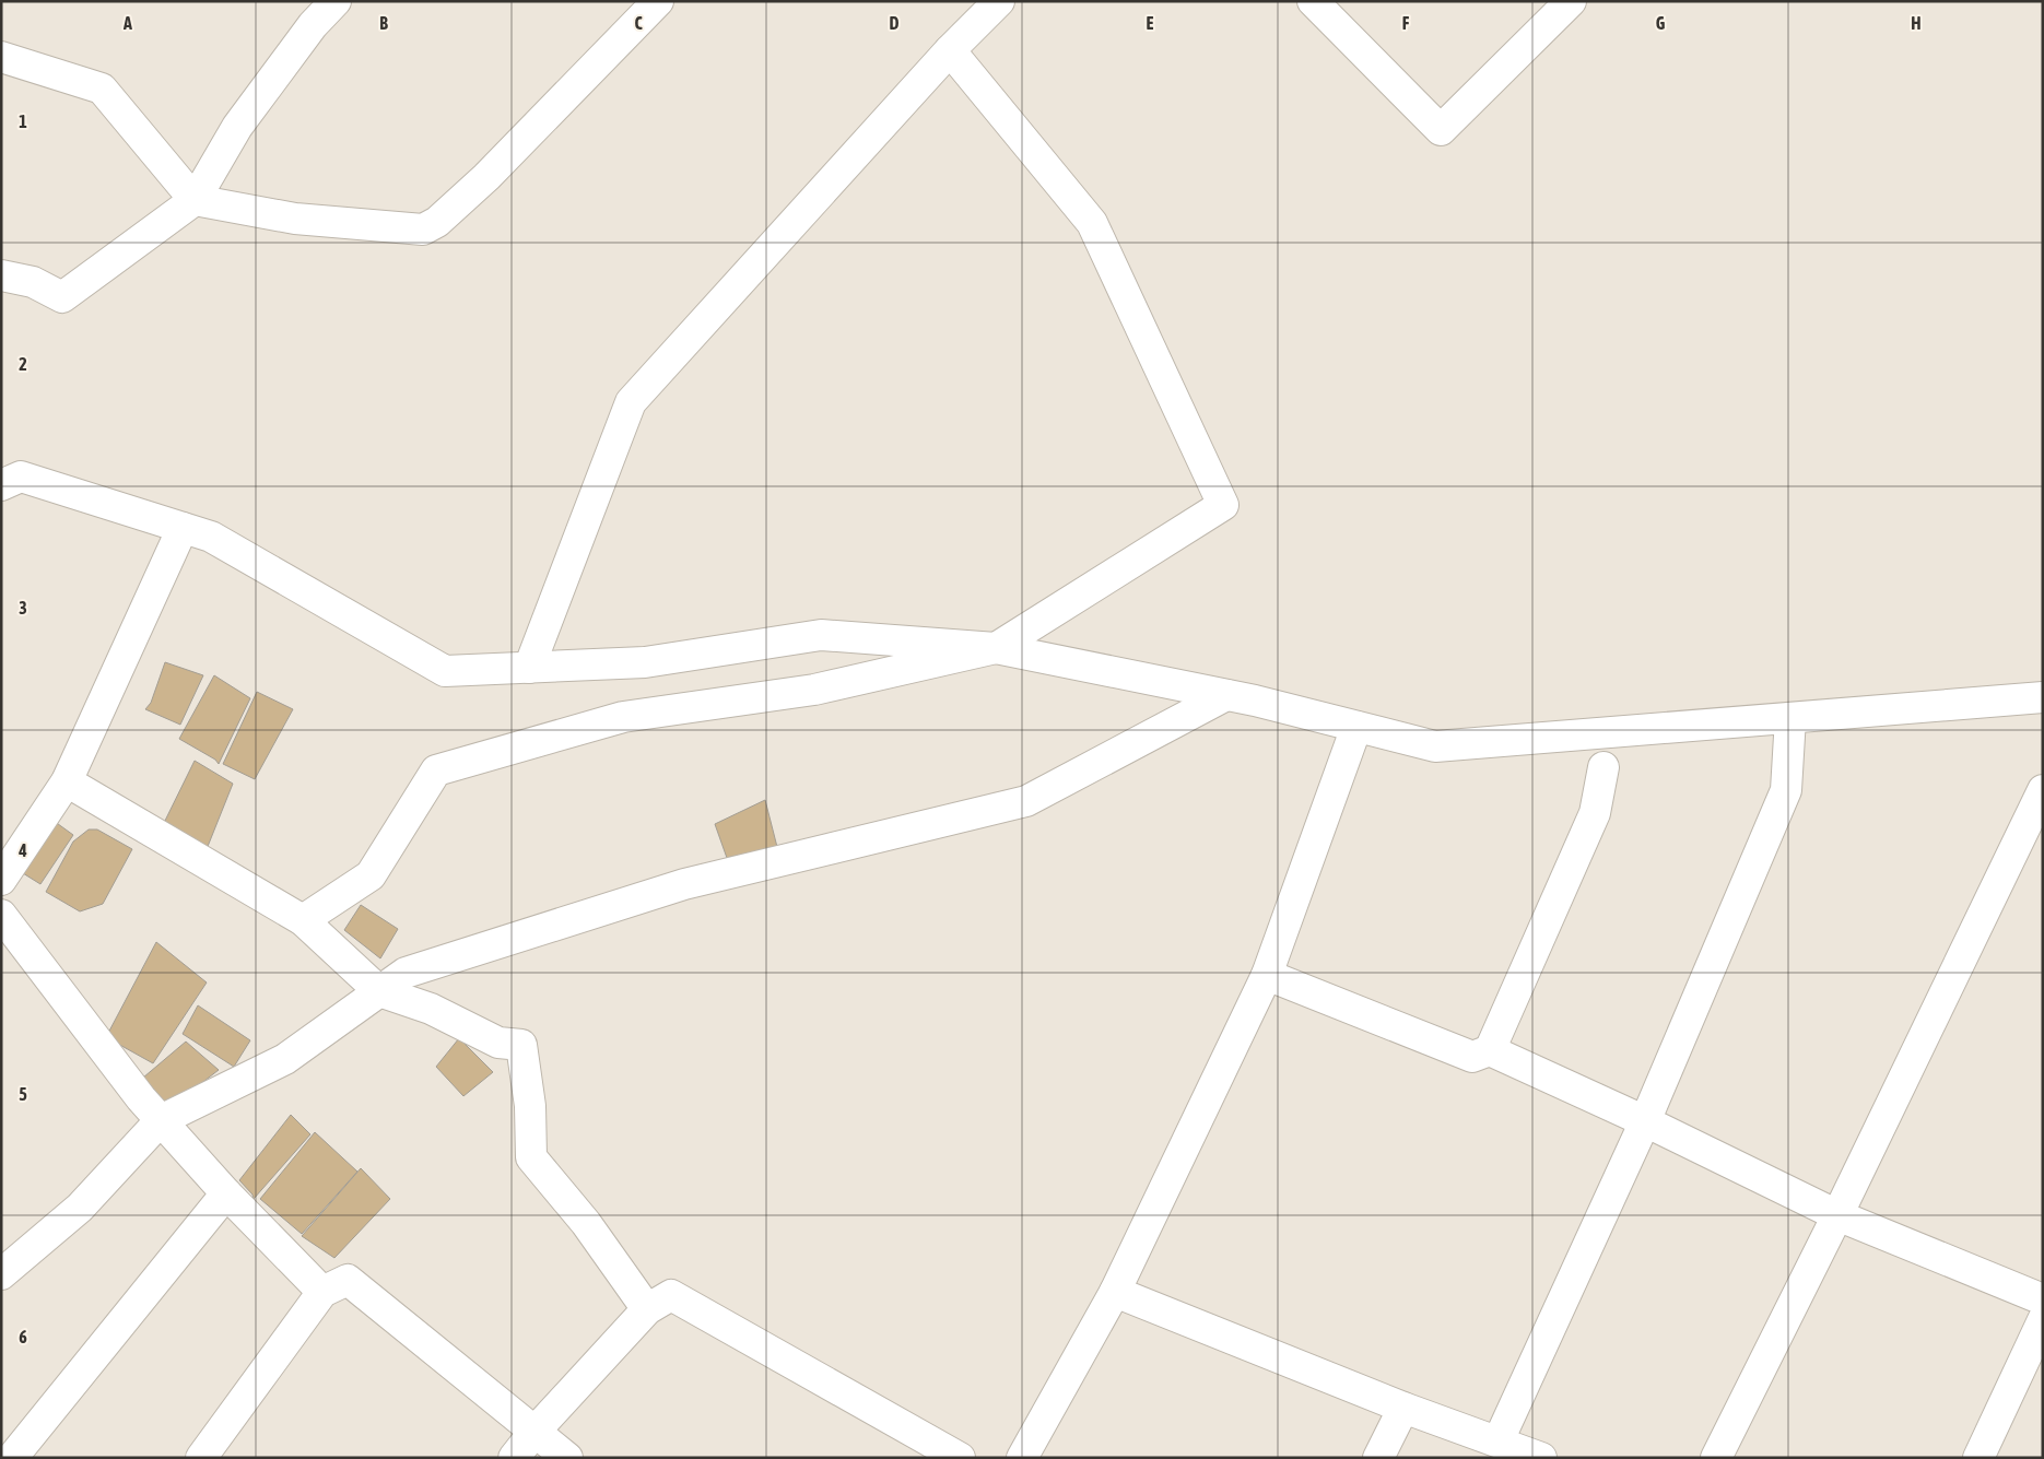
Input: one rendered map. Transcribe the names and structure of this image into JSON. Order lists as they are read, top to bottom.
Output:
{
  "grid": {
    "columns": [
      "A",
      "B",
      "C",
      "D",
      "E",
      "F",
      "G",
      "H"
    ],
    "rows": [
      "1",
      "2",
      "3",
      "4",
      "5",
      "6"
    ]
  }
}
